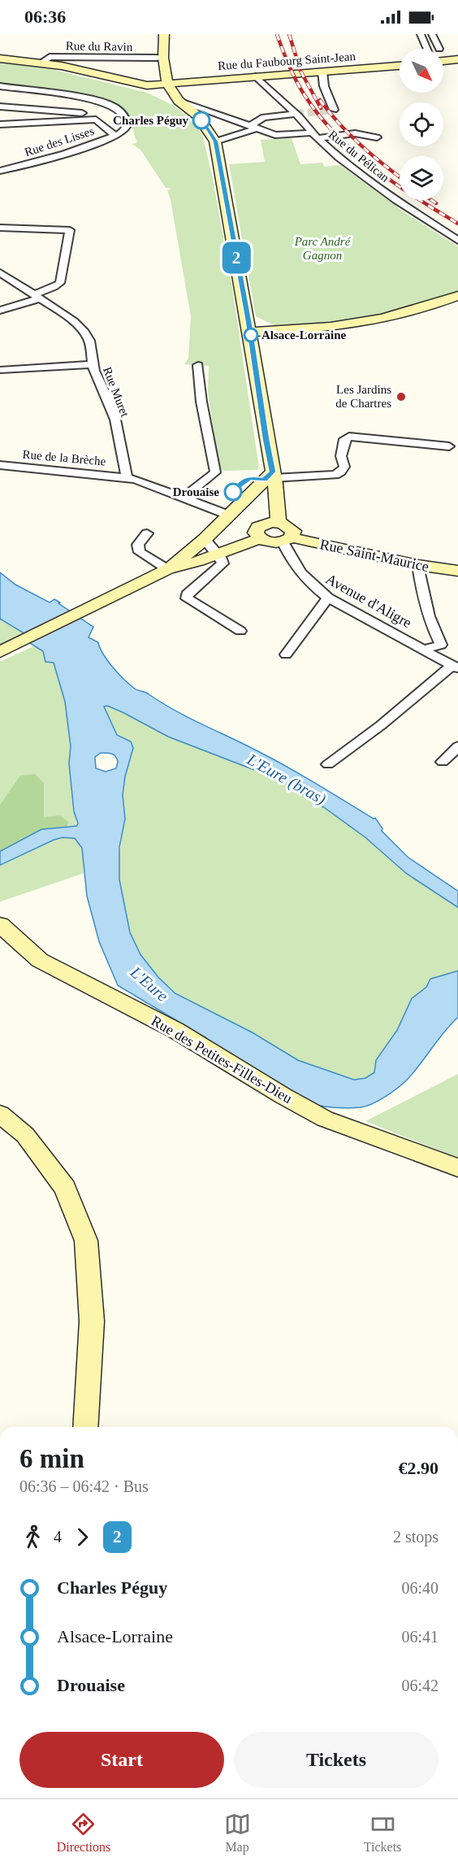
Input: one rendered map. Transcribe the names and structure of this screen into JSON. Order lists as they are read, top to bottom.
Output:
{
  "streets": {
    "main road": ["Rue du Faubourg Saint-Jean", "Rue Saint-Maurice", "Rue des Petites-Filles-Dieu"],
    "street": [
      "Rue du Ravin",
      "Rue des Lisses",
      "Rue du Pélican",
      "Rue Muret",
      "Rue de la Brèche",
      "Avenue d'Aligre"
    ]
  },
  "crossings": [
    ["Rue du Faubourg Saint-Jean", "Rue du Pélican"],
    ["Rue Muret", "Rue de la Brèche"],
    ["Rue Saint-Maurice", "Avenue d'Aligre"]
  ],
  "water": ["L'Eure (bras)", "L'Eure"],
  "parks": ["Parc André Gagnon"],
  "places": [
    "Charles Péguy",
    "Alsace-Lorraine",
    "Les Jardins de Chartres",
    "Drouaise"
  ],
  "lines": ["bus line 2"],
  "north": "bottom right",
  "page": {
    "status": "06:36",
    "on_map": "2",
    "heading": ["6 min", "06:36 – 06:42 · Bus", "€2.90"],
    "legs": ["4", "2", "2 stops"],
    "list": [
      {
        "name": "Charles Péguy",
        "value": "06:40"
      },
      {
        "name": "Alsace-Lorraine",
        "value": "06:41"
      },
      {
        "name": "Drouaise",
        "value": "06:42"
      }
    ],
    "buttons": ["Start", "Tickets"],
    "tabs": ["Directions", "Map", "Tickets"]
  }
}
